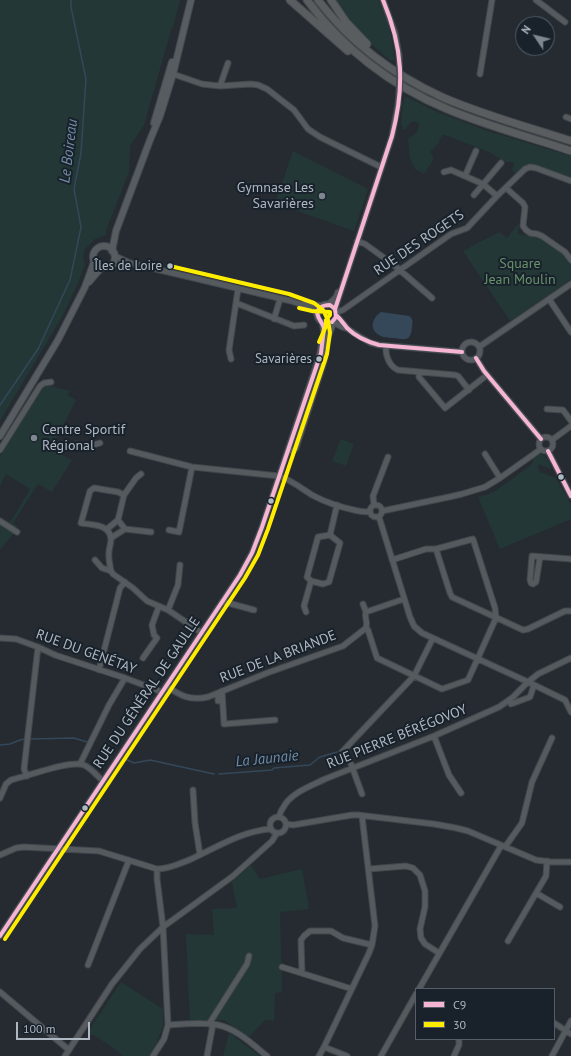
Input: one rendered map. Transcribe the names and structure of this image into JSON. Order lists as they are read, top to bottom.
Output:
{
  "streets": {
    "street": [
      "RUE DES ROGETS",
      "RUE DU GENÉTAY",
      "RUE DE LA BRIANDE",
      "RUE DU GÉNÉRAL DE GAULLE",
      "RUE PIERRE BÉRÉGOVOY"
    ]
  },
  "crossings": [
    ["RUE DES ROGETS", "RUE DU GÉNÉRAL DE GAULLE"],
    ["RUE DU GENÉTAY", "RUE DU GÉNÉRAL DE GAULLE"],
    ["RUE DE LA BRIANDE", "RUE DU GÉNÉRAL DE GAULLE"]
  ],
  "water": ["Le Boireau", "La Jaunaie"],
  "parks": ["Square Jean Moulin"],
  "places": [
    "Gymnase Les Savarières",
    "Îles de Loire",
    "Savarières",
    "Centre Sportif Régional"
  ],
  "lines": ["transit line C9", "transit line 30"],
  "legend": ["C9", "30"],
  "scale_bar": "100 m",
  "north": "top left"
}
